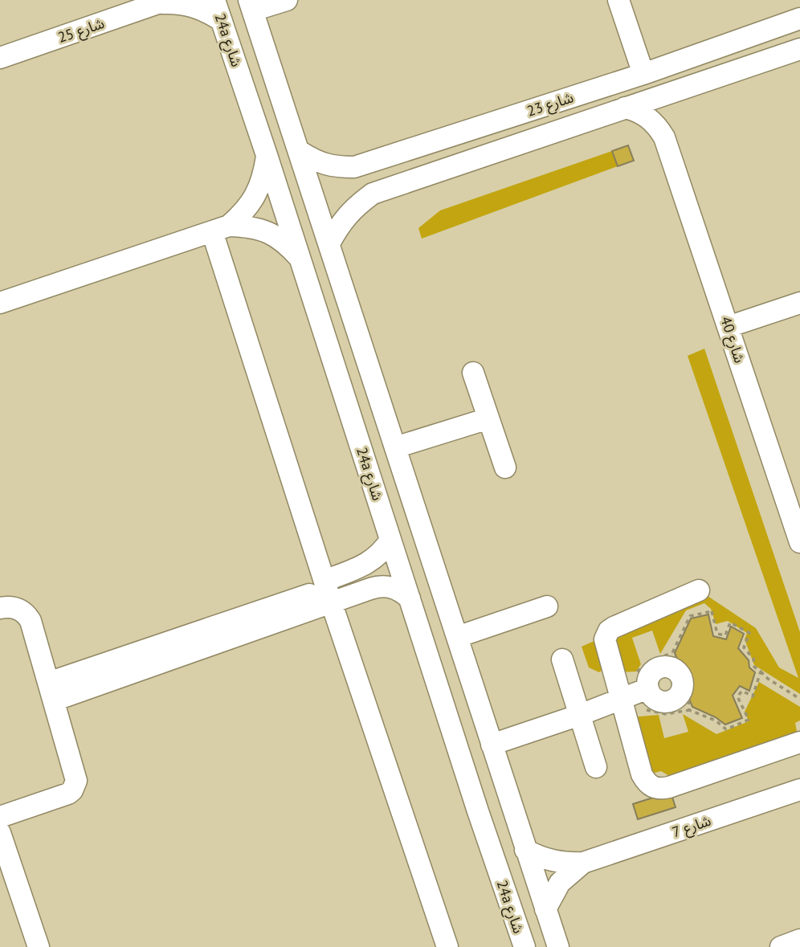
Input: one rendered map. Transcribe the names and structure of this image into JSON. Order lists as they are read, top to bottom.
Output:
{
  "streets": {
    "street": [
      "شارع 25",
      "24a شارع",
      "شارع 23",
      "شارع 40",
      "شارع 7"
    ]
  },
  "crossings": [
    ["شارع 25", "24a شارع"],
    ["شارع 23", "شارع 40"]
  ]
}
